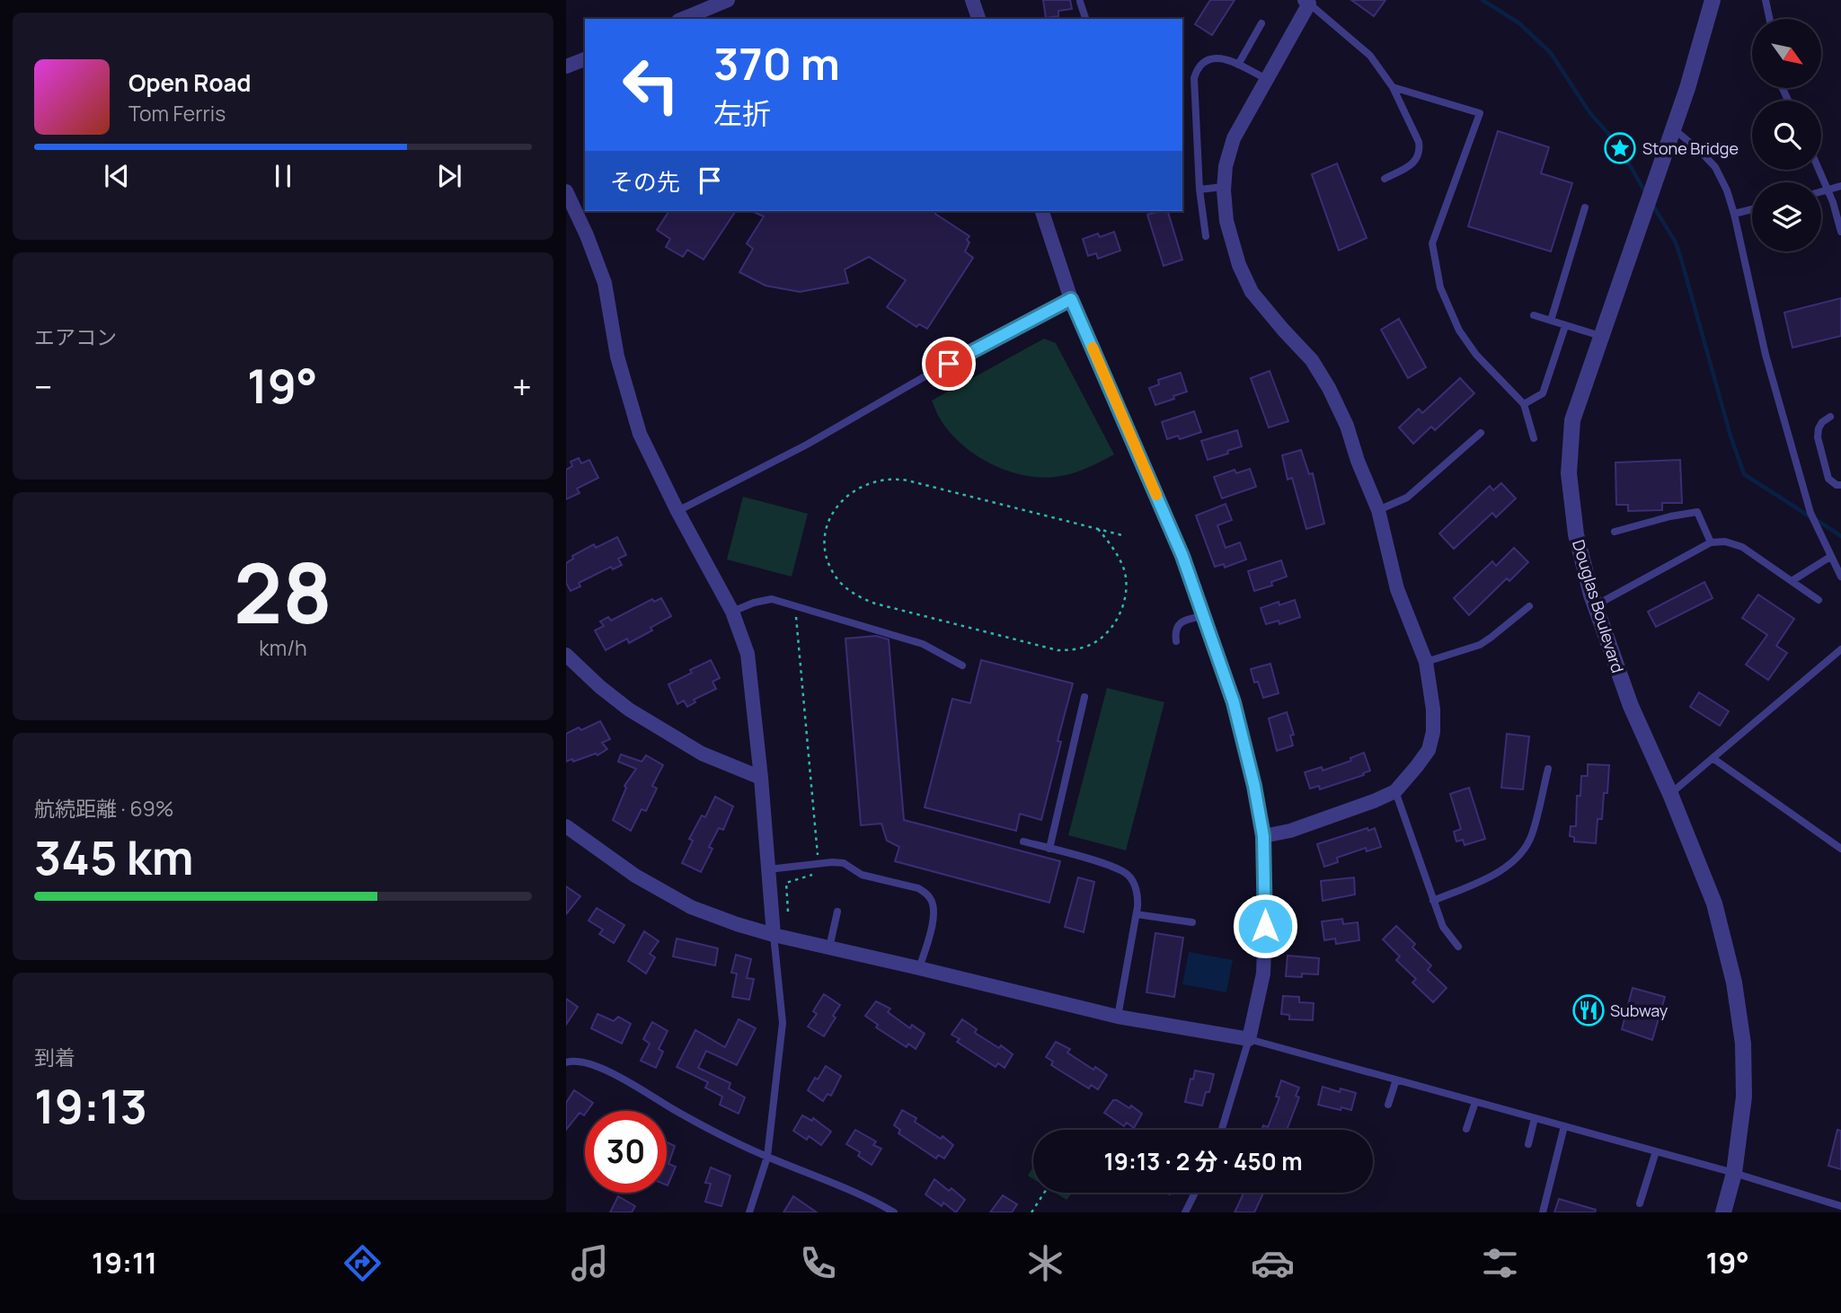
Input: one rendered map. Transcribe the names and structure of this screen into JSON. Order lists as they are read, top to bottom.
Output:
{
  "streets": {
    "street": ["Douglas Boulevard"]
  },
  "places": {
    "place": ["Stone Bridge"],
    "restaurant": ["Subway"]
  },
  "north": "bottom right",
  "page": {
    "turn": ["370 m", "左折"],
    "song": ["Open Road", "Tom Ferris"],
    "then": "その先",
    "tile": [
      "エアコン",
      ["28", "km/h"],
      ["航続距離 · 69%", "345 km"],
      ["到着", "19:13"]
    ],
    "heat": ["−", "19°", "+"],
    "limit": "30",
    "trip": "19:13 · 2 分 · 450 m",
    "tabs": ["19:11", "19°"]
  }
}
